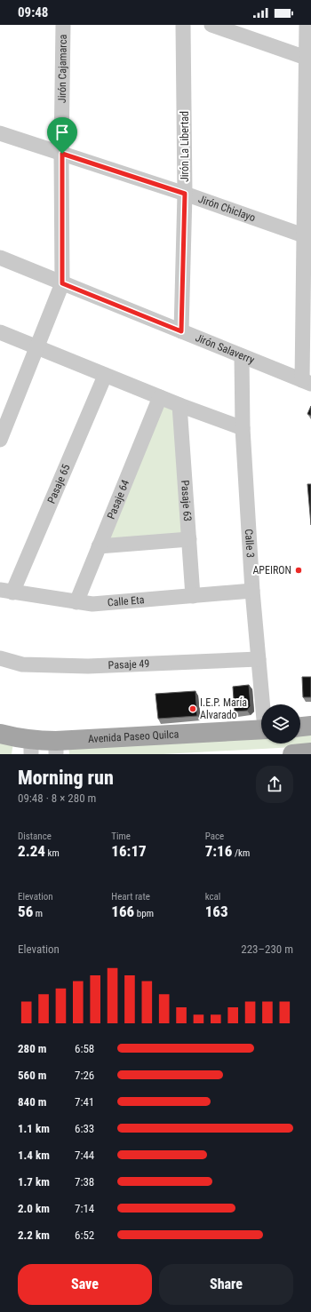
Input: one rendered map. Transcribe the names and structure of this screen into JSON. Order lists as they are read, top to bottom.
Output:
{
  "streets": {
    "main road": ["Avenida Paseo Quilca"],
    "street": [
      "Jirón Cajamarca",
      "Jirón La Libertad",
      "Jirón Chiclayo",
      "Jirón Salaverry",
      "Pasaje 65",
      "Pasaje 64",
      "Pasaje 63",
      "Calle 3",
      "Calle Eta",
      "Pasaje 49"
    ]
  },
  "crossings": [
    ["Jirón Cajamarca", "Jirón Chiclayo"],
    ["Jirón Cajamarca", "Jirón Salaverry"],
    ["Jirón La Libertad", "Jirón Chiclayo"],
    ["Jirón La Libertad", "Jirón Salaverry"],
    ["Jirón Salaverry", "Calle 3"],
    ["Pasaje 65", "Calle Eta"],
    ["Pasaje 64", "Calle Eta"],
    ["Pasaje 63", "Calle Eta"],
    ["Calle 3", "Calle Eta"],
    ["Calle 3", "Pasaje 49"]
  ],
  "places": ["APEIRON", "I.E.P. María Alvarado"],
  "page": {
    "status": "09:48",
    "heading": ["Morning run", "09:48 · 8 × 280 m"],
    "stats": [
      ["Distance", "2.24 km"],
      ["Time", "16:17"],
      ["Pace", "7:16 /km"],
      ["Elevation", "56 m"],
      ["Heart rate", "166 bpm"],
      ["kcal", "163"]
    ],
    "chart": ["Elevation", "223–230 m"],
    "list": [
      {
        "name": "280 m",
        "note": "6:58"
      },
      {
        "name": "560 m",
        "note": "7:26"
      },
      {
        "name": "840 m",
        "note": "7:41"
      },
      {
        "name": "1.1 km",
        "note": "6:33"
      },
      {
        "name": "1.4 km",
        "note": "7:44"
      },
      {
        "name": "1.7 km",
        "note": "7:38"
      },
      {
        "name": "2.0 km",
        "note": "7:14"
      },
      {
        "name": "2.2 km",
        "note": "6:52"
      }
    ],
    "buttons": ["Save", "Share"]
  }
}
